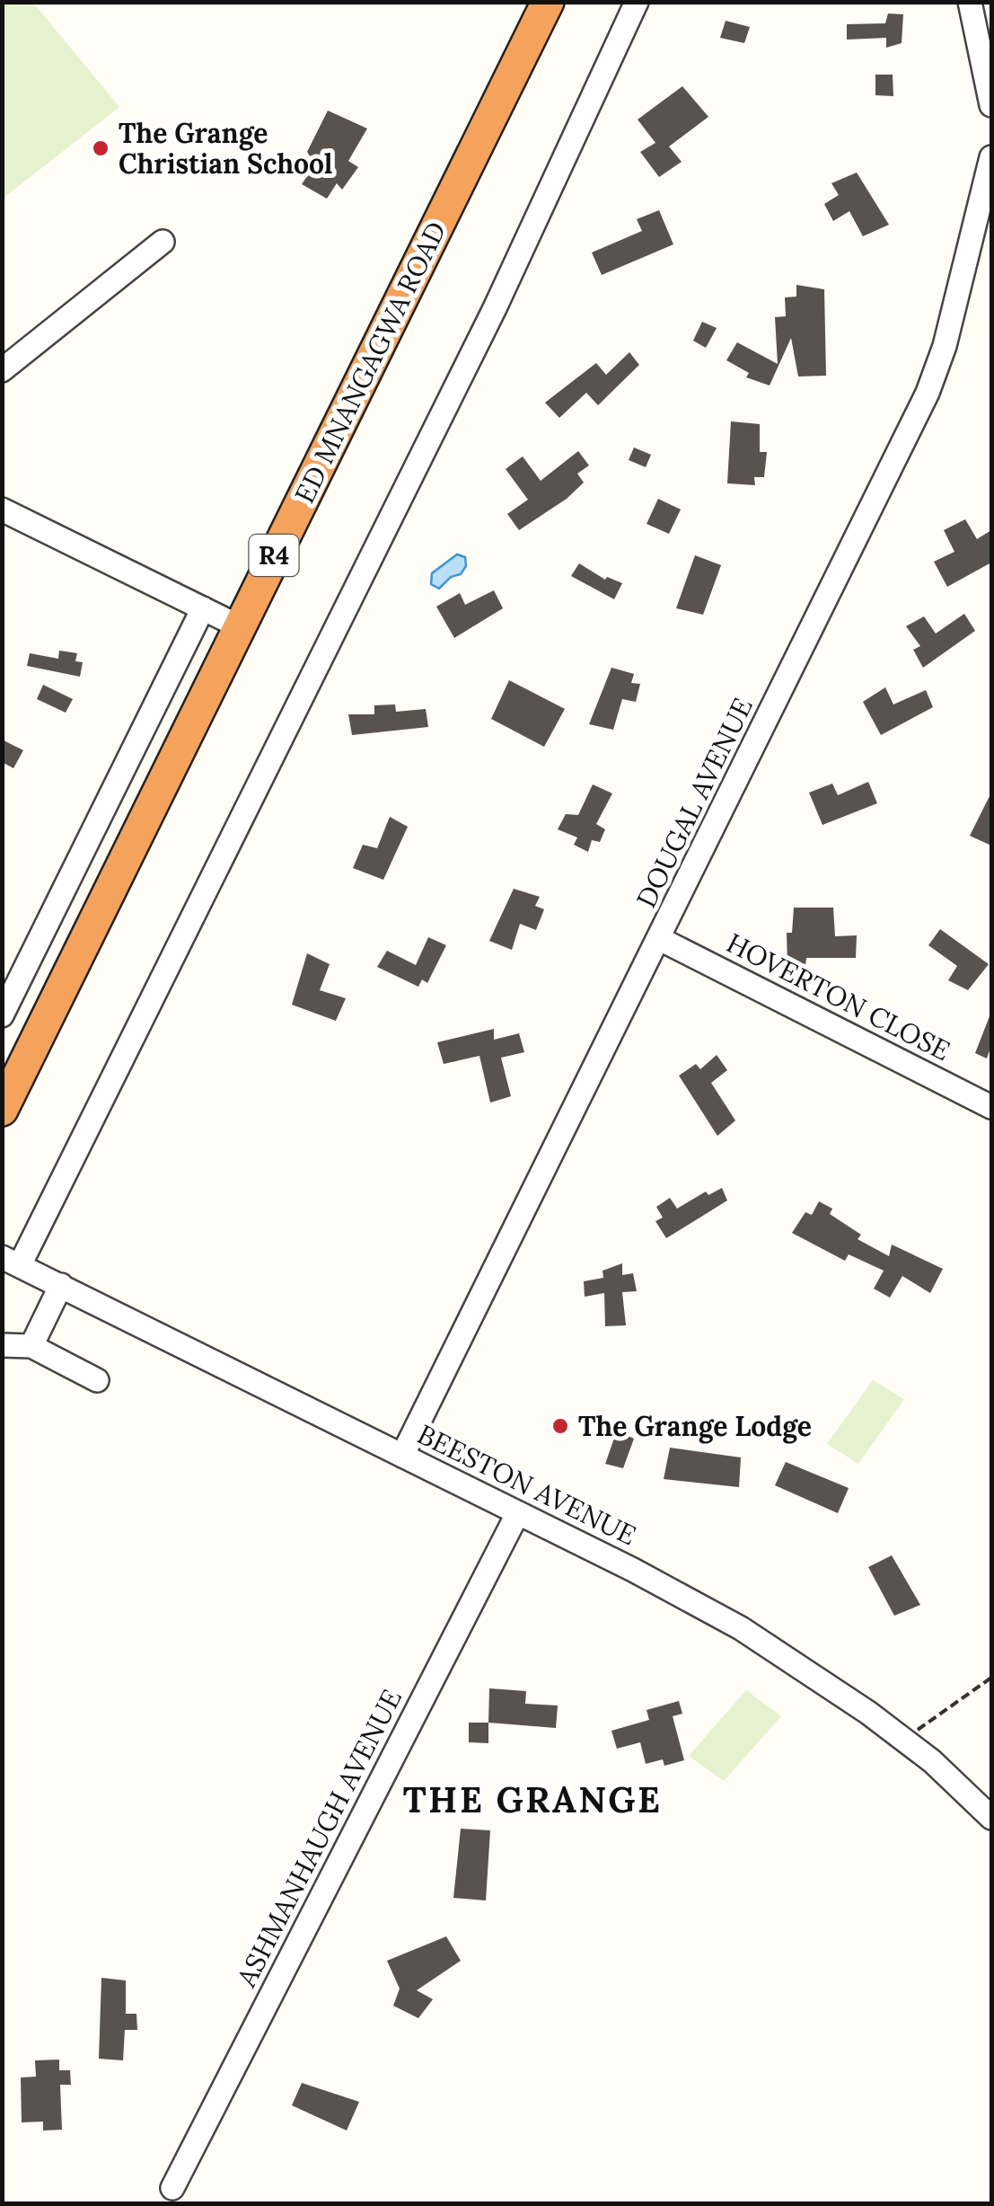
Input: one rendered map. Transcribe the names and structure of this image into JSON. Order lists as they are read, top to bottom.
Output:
{
  "streets": {
    "highway": ["ED MNANGAGWA ROAD", "R4"],
    "street": [
      "DOUGAL AVENUE",
      "HOVERTON CLOSE",
      "BEESTON AVENUE",
      "ASHMANHAUGH AVENUE"
    ]
  },
  "crossings": [
    ["DOUGAL AVENUE", "HOVERTON CLOSE"],
    ["DOUGAL AVENUE", "BEESTON AVENUE"],
    ["BEESTON AVENUE", "ASHMANHAUGH AVENUE"]
  ],
  "districts": ["THE GRANGE"],
  "places": ["The Grange Christian School", "The Grange Lodge"]
}
